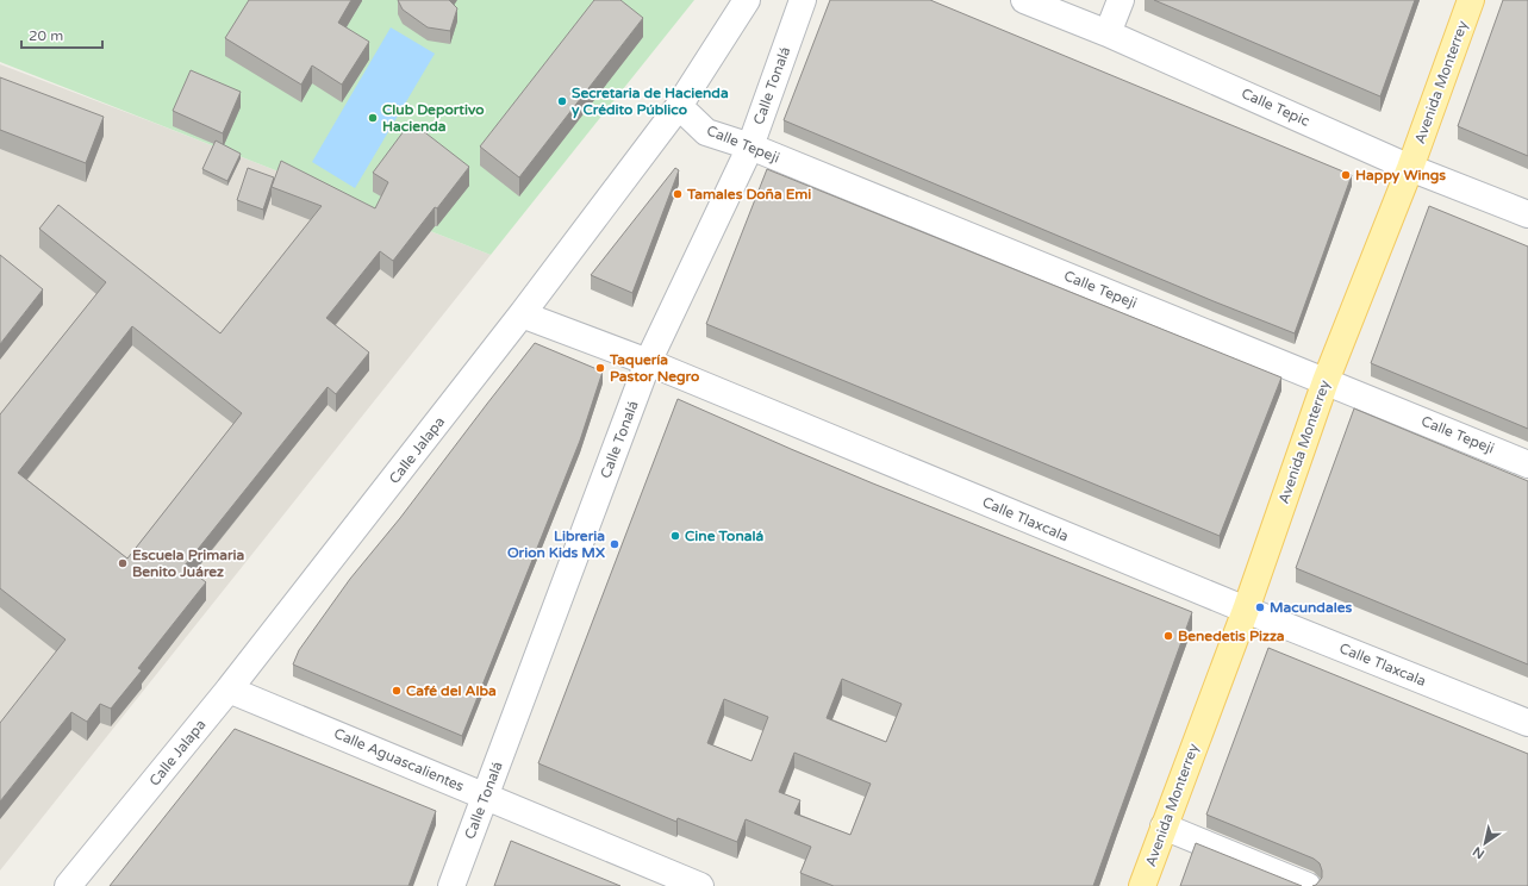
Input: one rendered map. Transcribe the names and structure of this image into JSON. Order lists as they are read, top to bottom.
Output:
{
  "streets": {
    "main road": ["Avenida Monterrey"],
    "street": [
      "Calle Tonalá",
      "Calle Tepic",
      "Calle Tepeji",
      "Calle Jalapa",
      "Calle Tlaxcala",
      "Calle Aguascalientes"
    ]
  },
  "crossings": [
    ["Avenida Monterrey", "Calle Tepic"],
    ["Avenida Monterrey", "Calle Tepeji"],
    ["Avenida Monterrey", "Calle Tlaxcala"],
    ["Calle Tonalá", "Calle Tepeji"],
    ["Calle Tonalá", "Calle Tlaxcala"],
    ["Calle Tonalá", "Calle Aguascalientes"],
    ["Calle Tepeji", "Calle Jalapa"],
    ["Calle Jalapa", "Calle Tlaxcala"],
    ["Calle Jalapa", "Calle Aguascalientes"]
  ],
  "places": [
    "Secretaria de Hacienda y Crédito Público",
    "Club Deportivo Hacienda",
    "Happy Wings",
    "Tamales Doña Emi",
    "Taquería Pastor Negro",
    "Cine Tonalá",
    "Libreria Orion Kids MX",
    "Escuela Primaria Benito Juárez",
    "Macundales",
    "Benedetis Pizza",
    "Café del Alba"
  ],
  "scale_bar": "20 m",
  "north": "bottom left"
}
